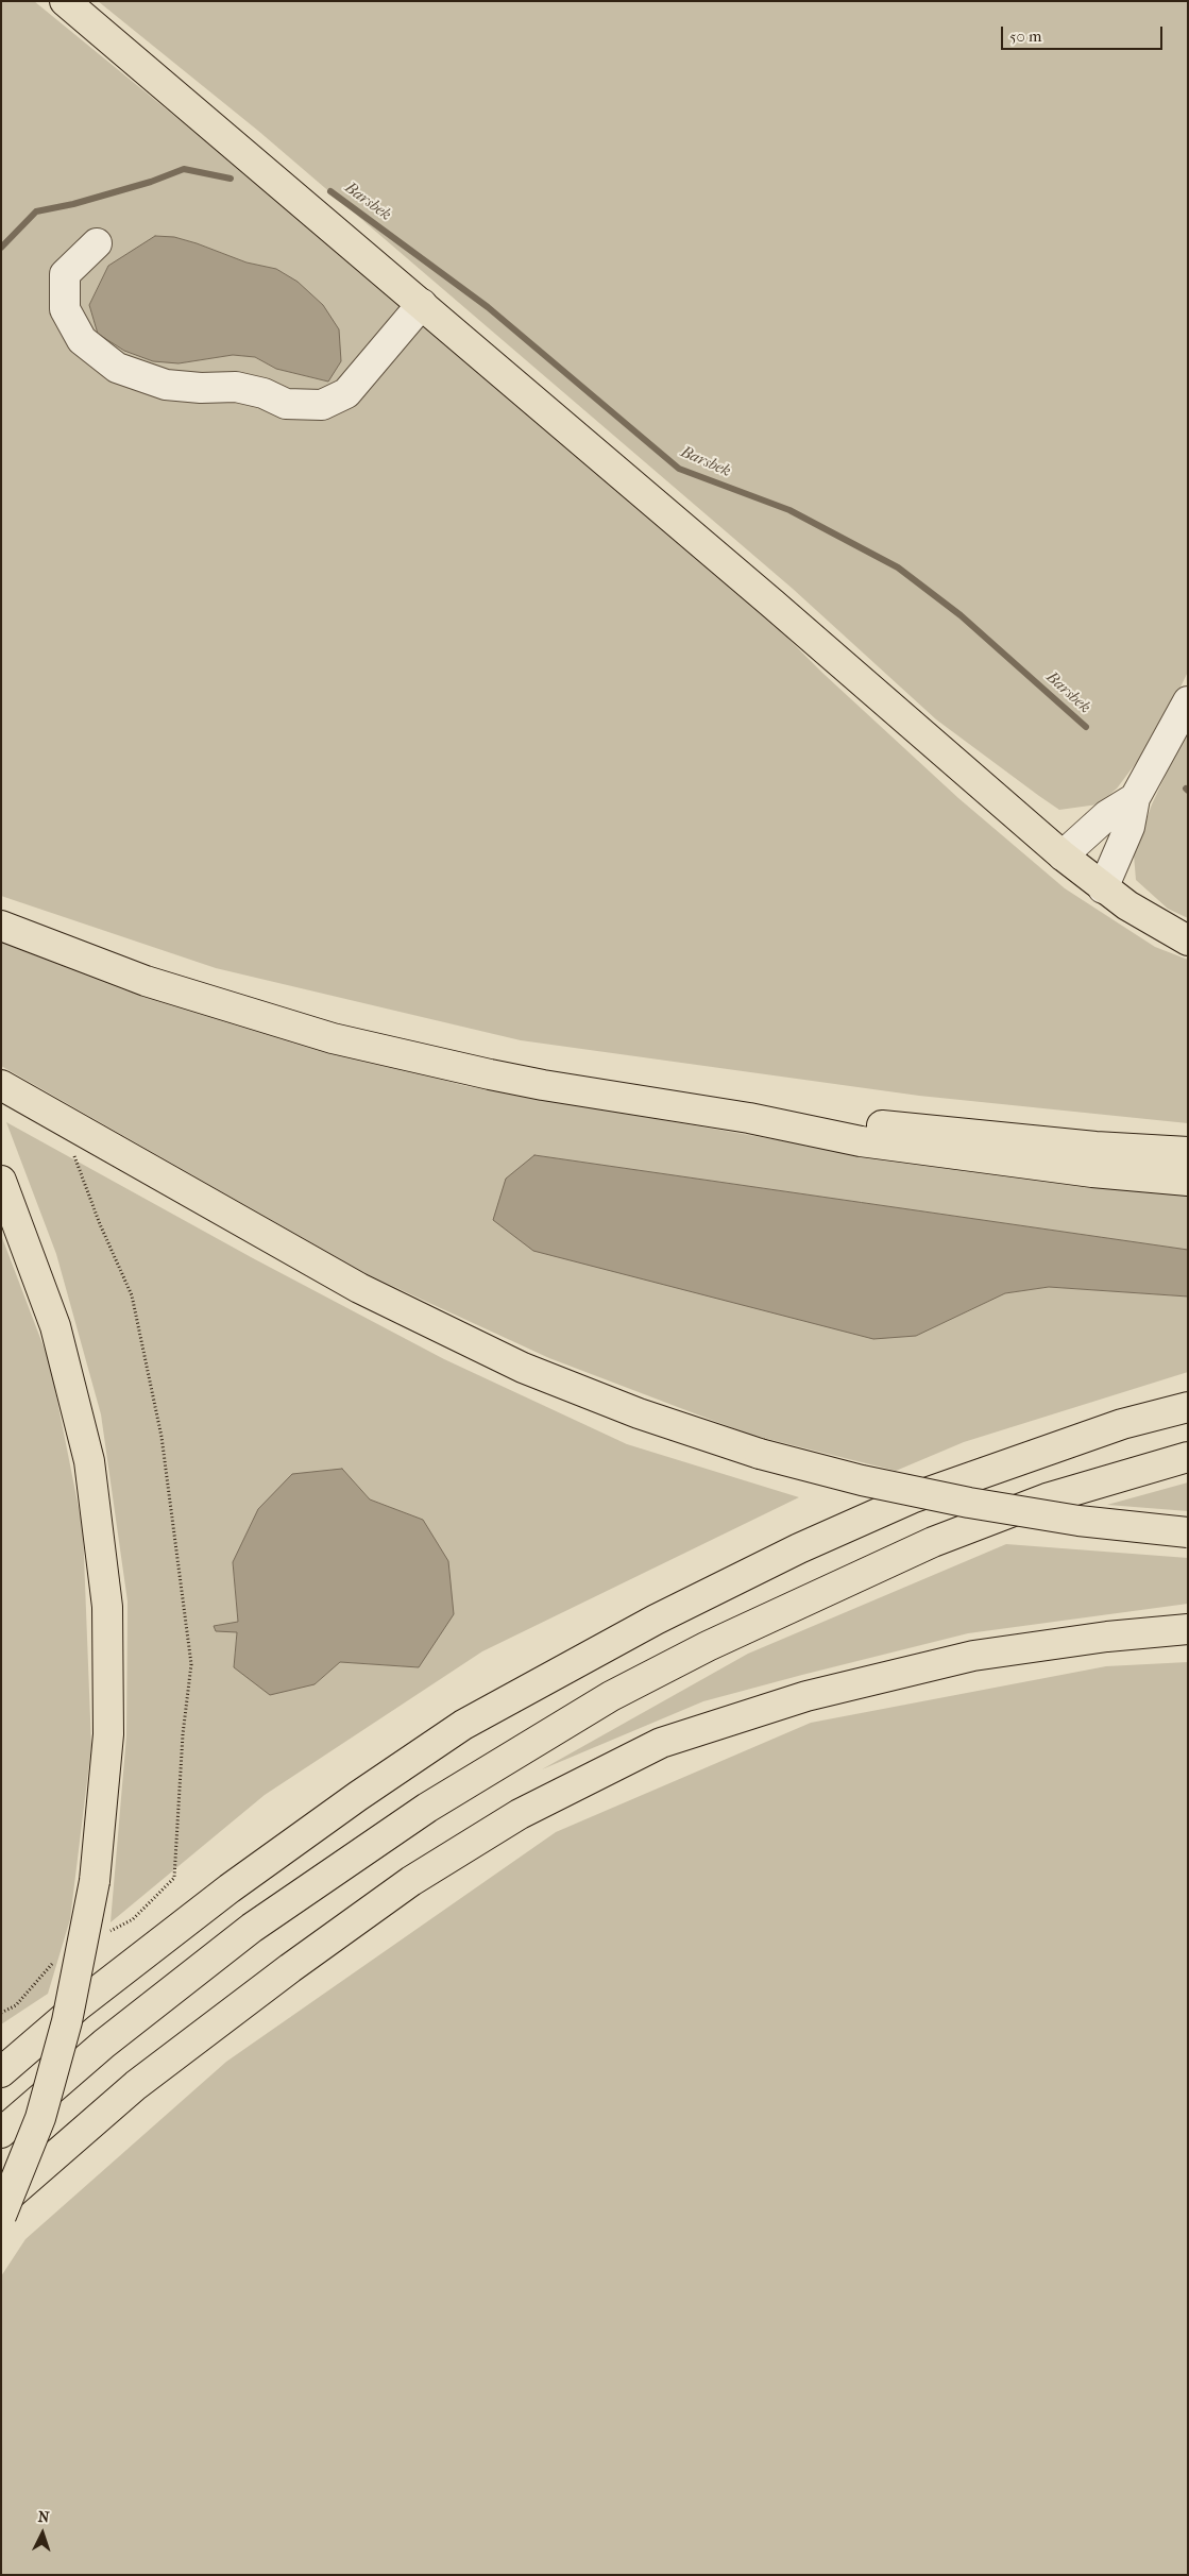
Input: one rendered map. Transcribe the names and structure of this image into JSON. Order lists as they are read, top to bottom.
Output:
{
  "water": ["Barsbek"],
  "scale_bar": "50 m",
  "north": "top"
}
